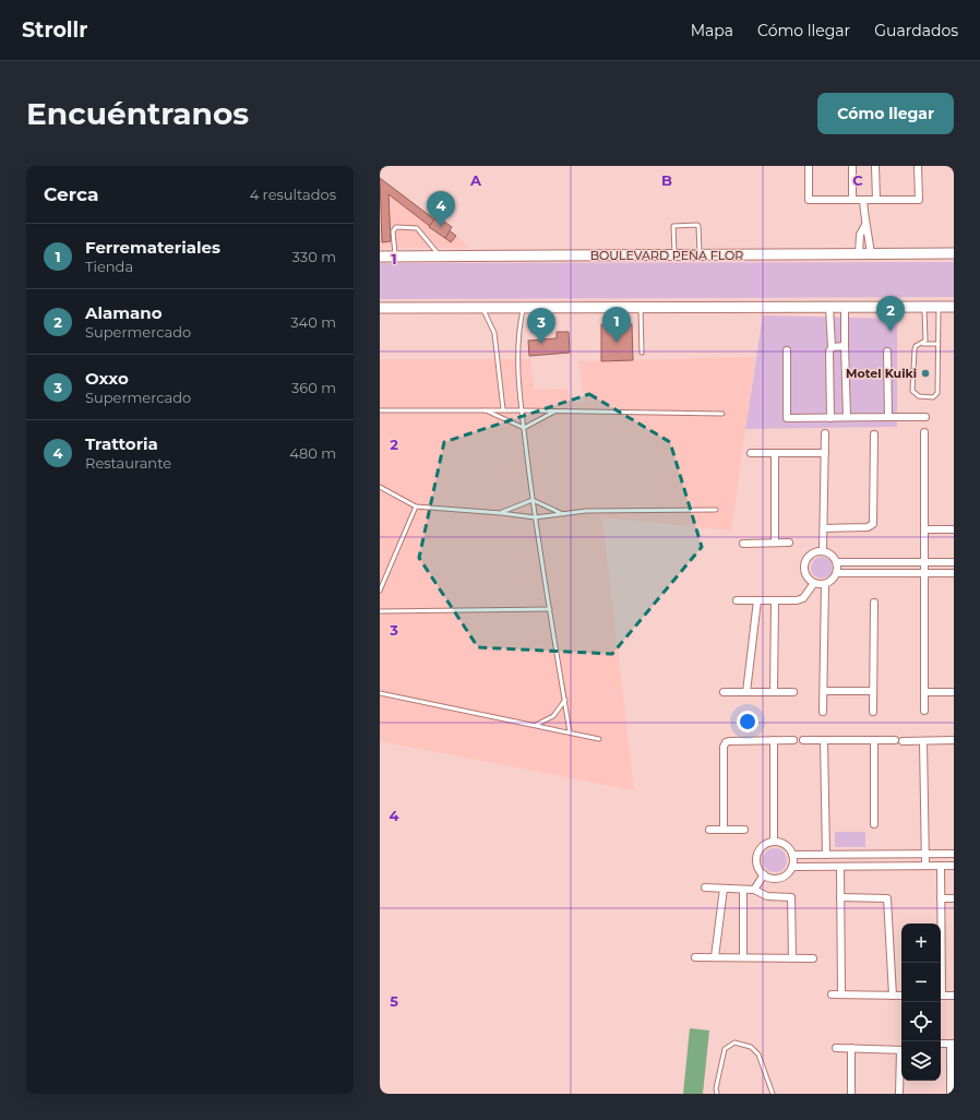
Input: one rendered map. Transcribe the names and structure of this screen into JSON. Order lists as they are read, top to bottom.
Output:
{
  "streets": {
    "main road": ["BOULEVARD PEÑA FLOR"]
  },
  "places": ["Motel Kuiki"],
  "page": {
    "header": "Strollr",
    "nav": ["Mapa", "Cómo llegar", "Guardados"],
    "buttons": "Cómo llegar",
    "title": "Encuéntranos",
    "heading": ["Cerca", "4 resultados"],
    "pins": [
      "4",
      "2",
      "1",
      "3"
    ],
    "list": [
      {
        "mark": "1",
        "name": "Ferremateriales",
        "note": "Tienda",
        "value": "330 m"
      },
      {
        "mark": "2",
        "name": "Alamano",
        "note": "Supermercado",
        "value": "340 m"
      },
      {
        "mark": "3",
        "name": "Oxxo",
        "note": "Supermercado",
        "value": "360 m"
      },
      {
        "mark": "4",
        "name": "Trattoria",
        "note": "Restaurante",
        "value": "480 m"
      }
    ],
    "map_buttons": ["+", "−"]
  },
  "grid": {
    "columns": ["A", "B", "C"],
    "rows": [
      "1",
      "2",
      "3",
      "4",
      "5"
    ]
  }
}
